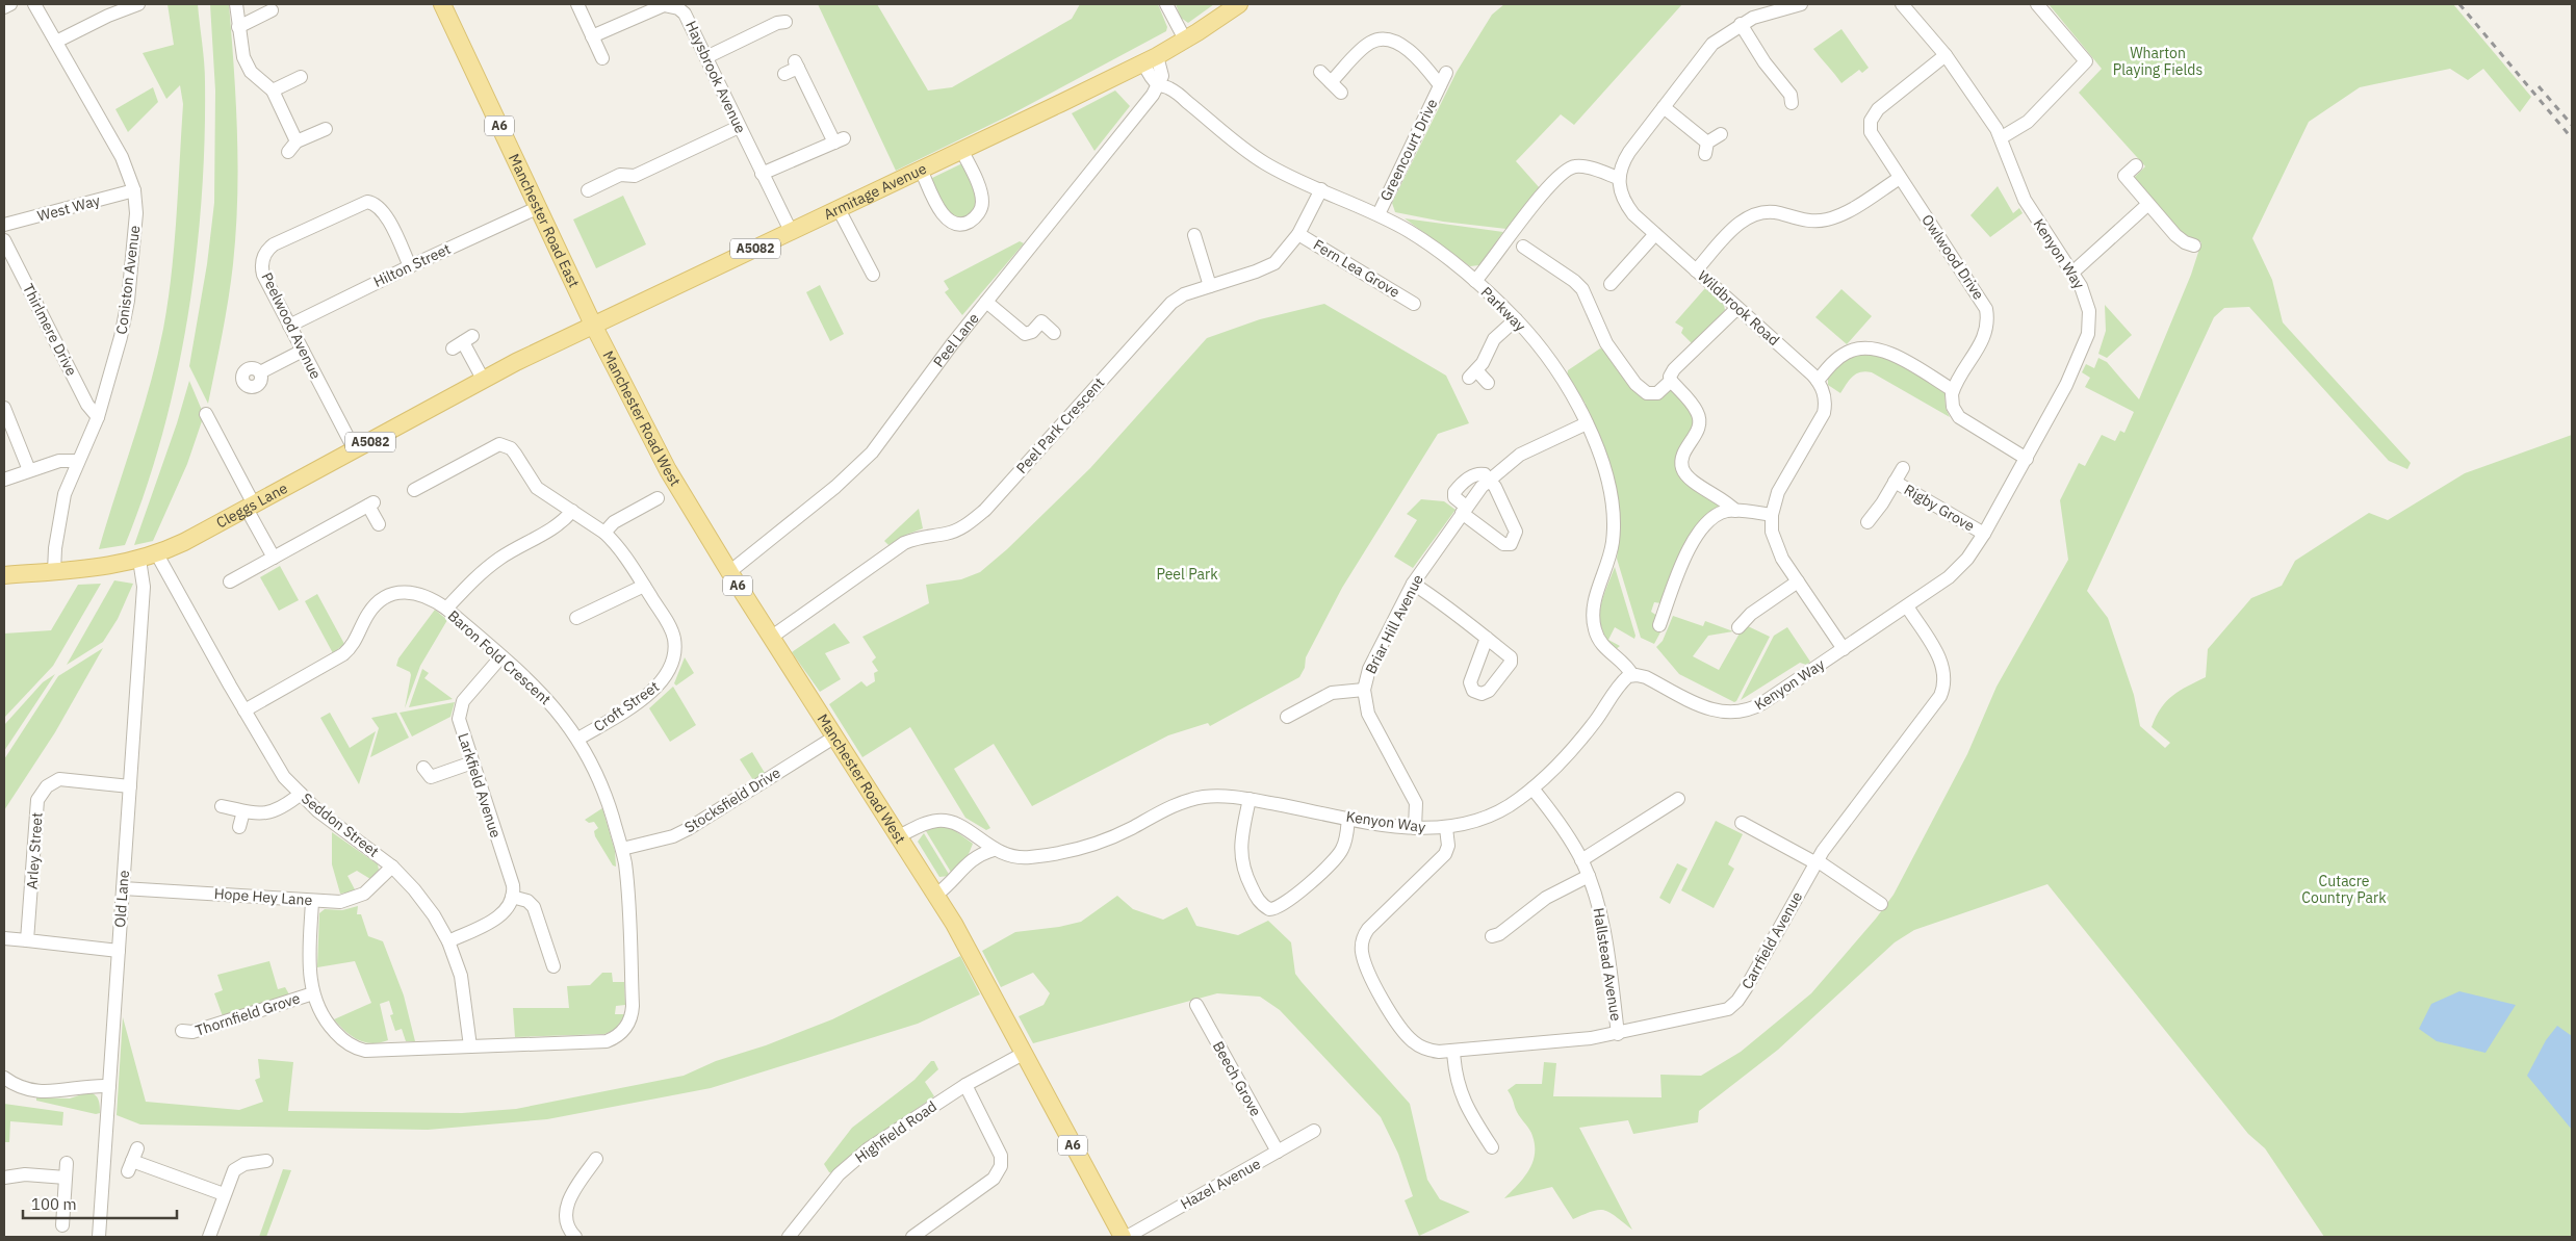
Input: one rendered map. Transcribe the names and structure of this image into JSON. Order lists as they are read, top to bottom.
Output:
{
  "streets": {
    "main road": [
      "A6",
      "Armitage Avenue",
      "Manchester Road East",
      "A5082",
      "Manchester Road West",
      "Cleggs Lane"
    ],
    "street": [
      "Haysbrook Avenue",
      "Greencourt Drive",
      "West Way",
      "Kenyon Way",
      "Owlwood Drive",
      "Hilton Street",
      "Fern Lea Grove",
      "Coniston Avenue",
      "Wildbrook Road",
      "Parkway",
      "Peelwood Avenue",
      "Thirlmere Drive",
      "Peel Lane",
      "Peel Park Crescent",
      "Rigby Grove",
      "Briar Hill Avenue",
      "Baron Fold Crescent",
      "Croft Street",
      "Larkfield Avenue",
      "Stocksfield Drive",
      "Seddon Street",
      "Arley Street",
      "Hope Hey Lane",
      "Old Lane",
      "Carrfield Avenue",
      "Hallstead Avenue",
      "Thornfield Grove",
      "Beech Grove",
      "Highfield Road",
      "Hazel Avenue"
    ]
  },
  "crossings": [
    ["Haysbrook Avenue", "Armitage Avenue"],
    ["Greencourt Drive", "Parkway"],
    ["Armitage Avenue", "Manchester Road East"],
    ["Armitage Avenue", "A5082"],
    ["Armitage Avenue", "Manchester Road West"],
    ["Armitage Avenue", "Cleggs Lane"],
    ["West Way", "Coniston Avenue"],
    ["Manchester Road East", "Hilton Street"],
    ["Manchester Road East", "Manchester Road West"],
    ["Manchester Road East", "Cleggs Lane"],
    ["Kenyon Way", "Owlwood Drive"],
    ["Kenyon Way", "Parkway"],
    ["Kenyon Way", "Manchester Road West"],
    ["Kenyon Way", "Rigby Grove"],
    ["Kenyon Way", "Briar Hill Avenue"],
    ["Kenyon Way", "Carrfield Avenue"],
    ["Kenyon Way", "Hallstead Avenue"],
    ["Hilton Street", "Peelwood Avenue"],
    ["Fern Lea Grove", "Peel Park Crescent"],
    ["Coniston Avenue", "Thirlmere Drive"],
    ["Coniston Avenue", "Cleggs Lane"],
    ["Parkway", "Peel Lane"],
    ["Parkway", "Peel Park Crescent"],
    ["Parkway", "Briar Hill Avenue"],
    ["Peelwood Avenue", "Cleggs Lane"],
    ["Peel Lane", "Manchester Road West"],
    ["Manchester Road West", "Peel Park Crescent"],
    ["Manchester Road West", "Cleggs Lane"],
    ["Manchester Road West", "Stocksfield Drive"],
    ["Manchester Road West", "Highfield Road"],
    ["Manchester Road West", "Hazel Avenue"],
    ["Cleggs Lane", "Seddon Street"],
    ["Cleggs Lane", "Old Lane"],
    ["Baron Fold Crescent", "Croft Street"],
    ["Baron Fold Crescent", "Larkfield Avenue"],
    ["Baron Fold Crescent", "Stocksfield Drive"],
    ["Baron Fold Crescent", "Seddon Street"],
    ["Baron Fold Crescent", "Hope Hey Lane"],
    ["Baron Fold Crescent", "Thornfield Grove"],
    ["Seddon Street", "Hope Hey Lane"],
    ["Arley Street", "Old Lane"],
    ["Hope Hey Lane", "Old Lane"],
    ["Carrfield Avenue", "Hallstead Avenue"],
    ["Beech Grove", "Hazel Avenue"]
  ],
  "parks": ["Wharton Playing Fields", "Peel Park", "Cutacre Country Park"],
  "scale_bar": "100 m"
}
